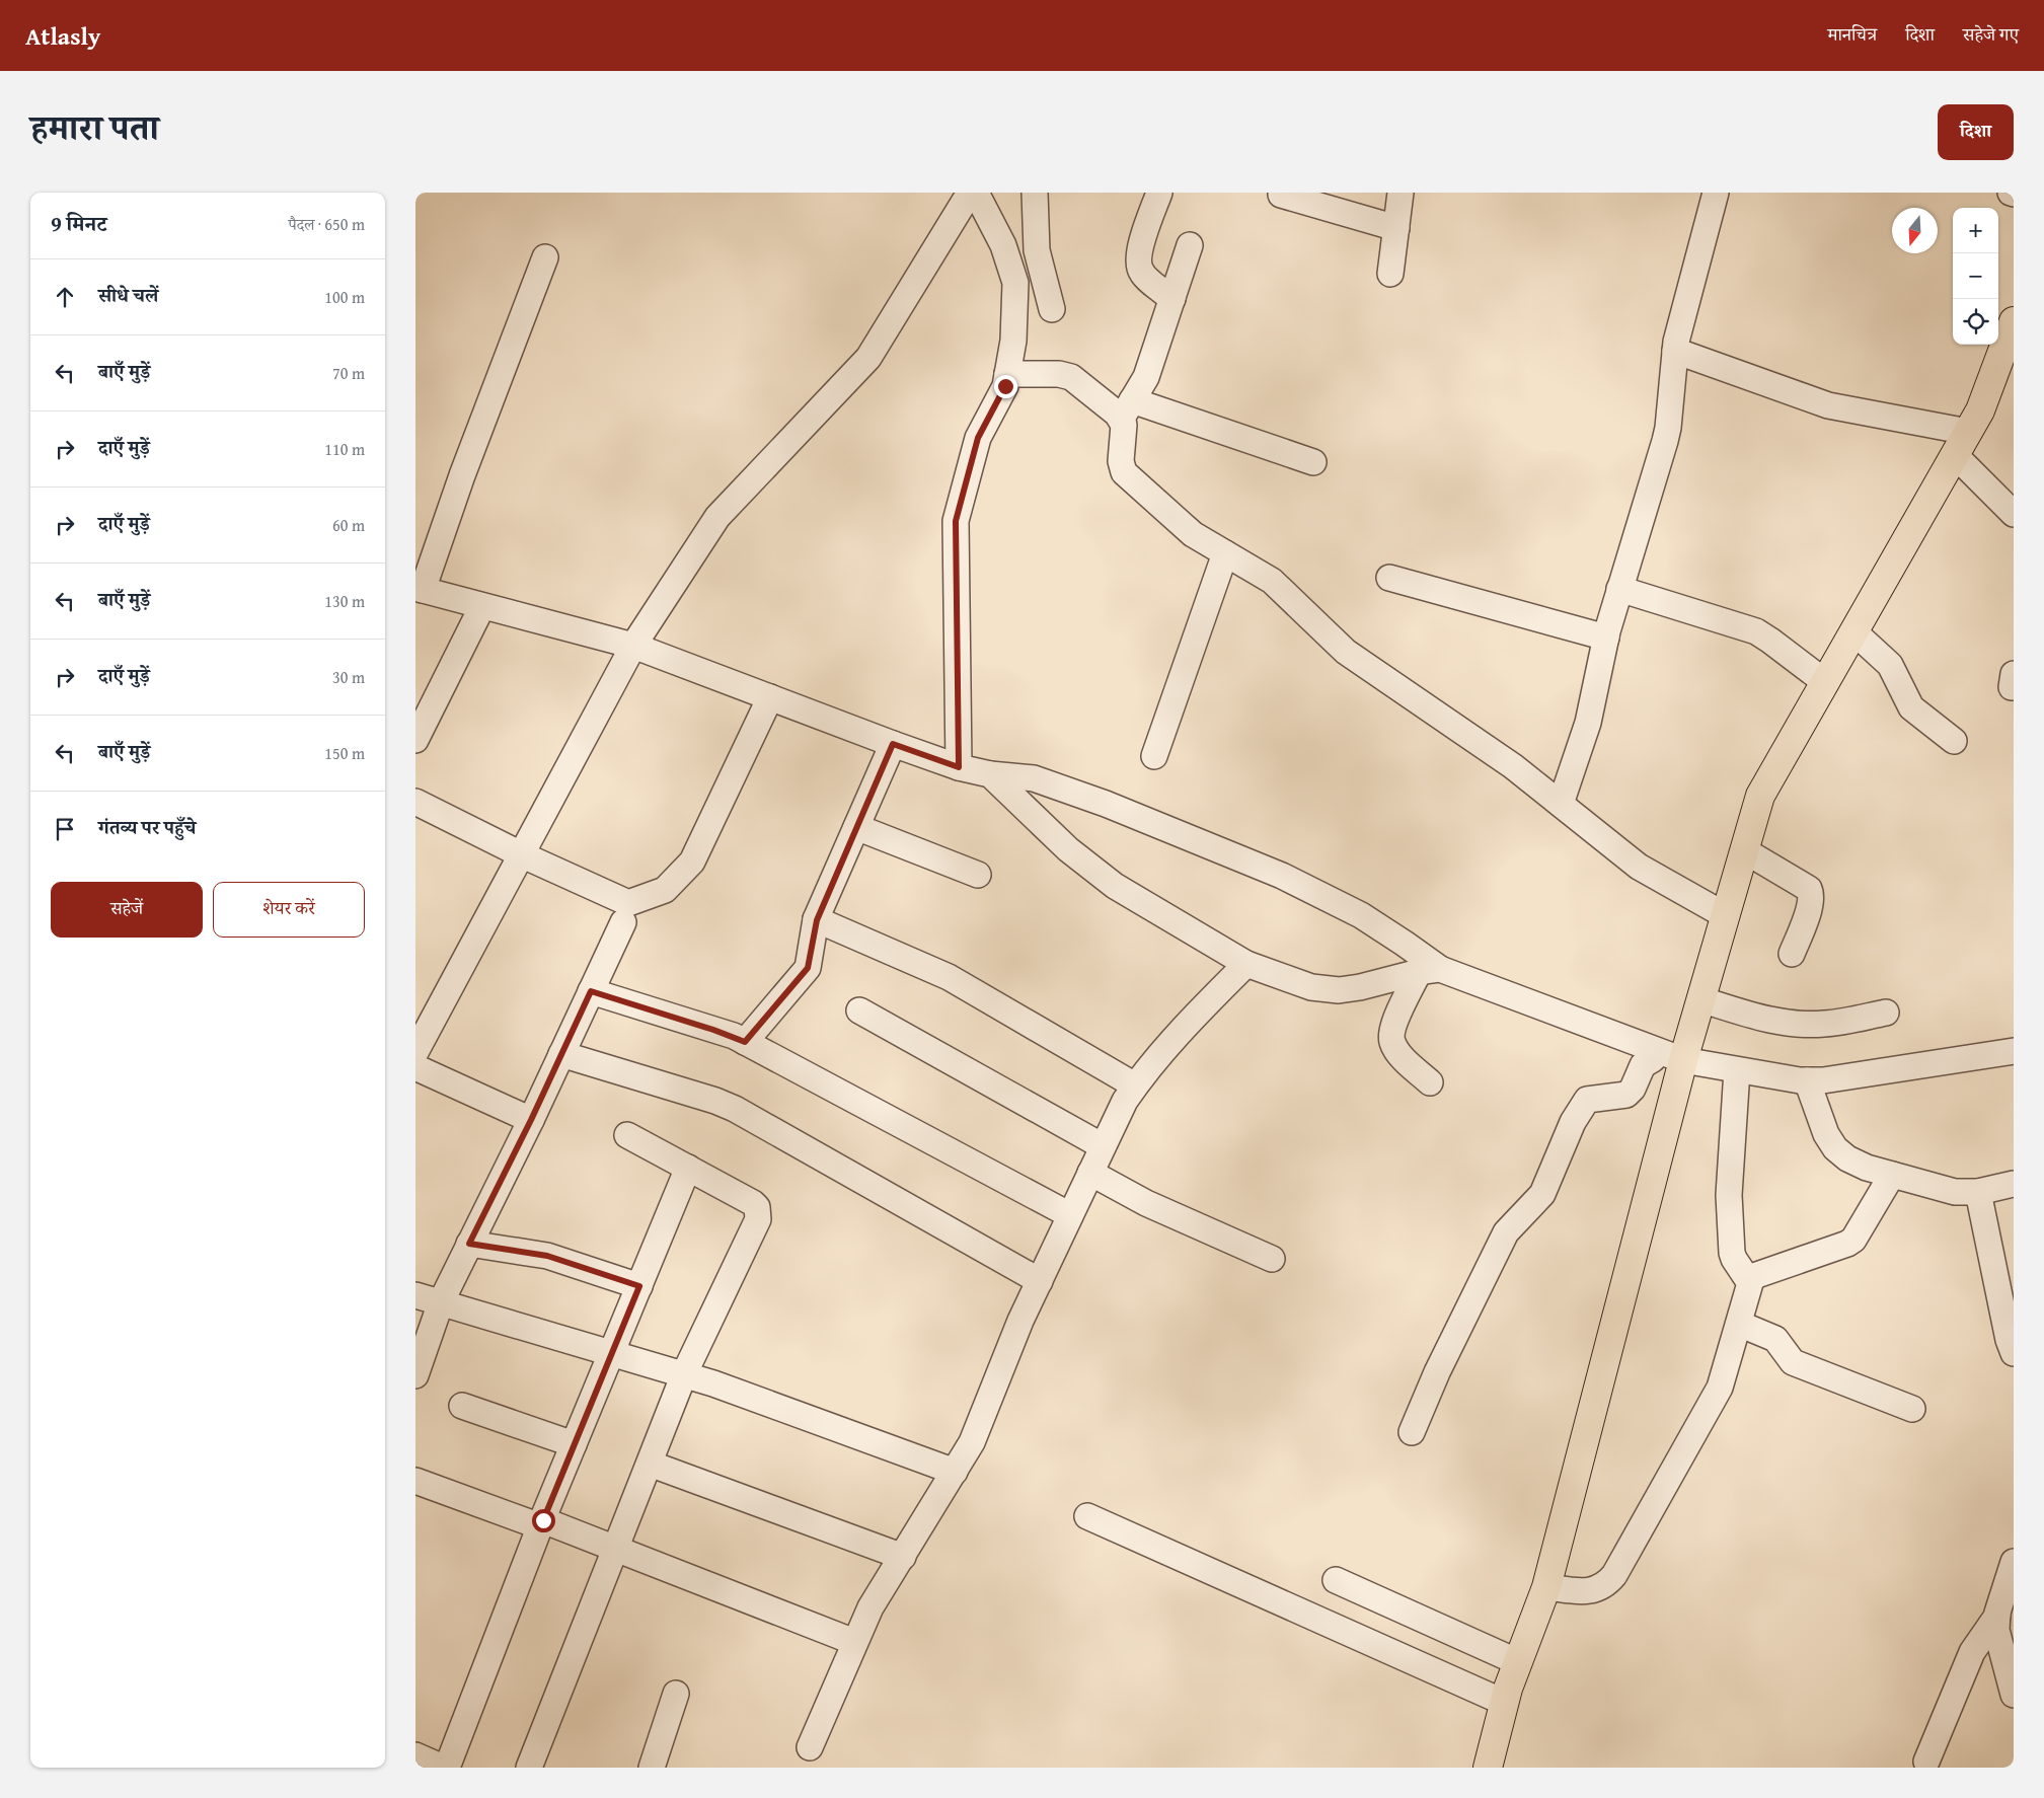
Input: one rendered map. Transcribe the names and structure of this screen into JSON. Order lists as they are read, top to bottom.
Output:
{
  "north": "bottom",
  "page": {
    "header": "Atlasly",
    "nav": ["मानचित्र", "दिशा", "सहेजे गए"],
    "title": "हमारा पता",
    "buttons": [
      "दिशा",
      ["सहेजें", "शेयर करें"]
    ],
    "heading": ["9 मिनट", "पैदल · 650 m"],
    "map_buttons": ["+", "−"],
    "list": [
      ["सीधे चलें", "100 m"],
      ["बाएँ मुड़ें", "70 m"],
      ["दाएँ मुड़ें", "110 m"],
      ["दाएँ मुड़ें", "60 m"],
      ["बाएँ मुड़ें", "130 m"],
      ["दाएँ मुड़ें", "30 m"],
      ["बाएँ मुड़ें", "150 m"],
      "गंतव्य पर पहुँचे"
    ]
  }
}
